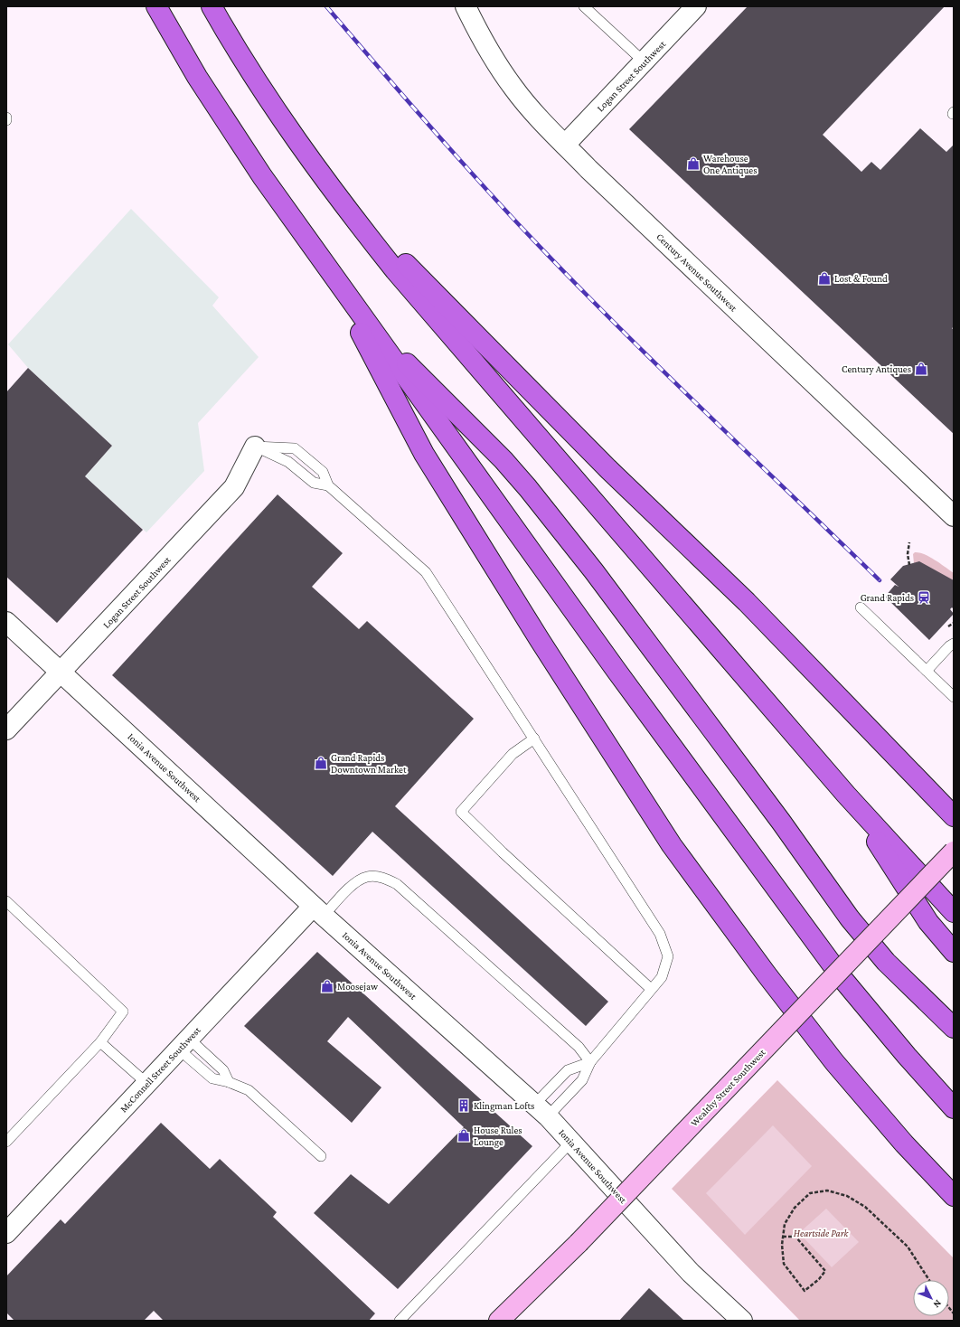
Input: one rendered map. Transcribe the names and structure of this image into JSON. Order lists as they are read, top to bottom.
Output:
{
  "streets": {
    "main road": ["Wealthy Street Southwest"],
    "street": [
      "Logan Street Southwest",
      "Century Avenue Southwest",
      "Ionia Avenue Southwest",
      "McConnell Street Southwest"
    ]
  },
  "crossings": [
    ["Logan Street Southwest", "Century Avenue Southwest"],
    ["Logan Street Southwest", "Ionia Avenue Southwest"],
    ["Ionia Avenue Southwest", "McConnell Street Southwest"]
  ],
  "parks": ["Heartside Park"],
  "places": {
    "shop": [
      "Warehouse One Antiques",
      "Lost & Found",
      "Century Antiques",
      "Grand Rapids Downtown Market",
      "Moosejaw",
      "House Rules Lounge"
    ],
    "station": ["Grand Rapids"],
    "building": ["Klingman Lofts"]
  },
  "north": "bottom right"
}
